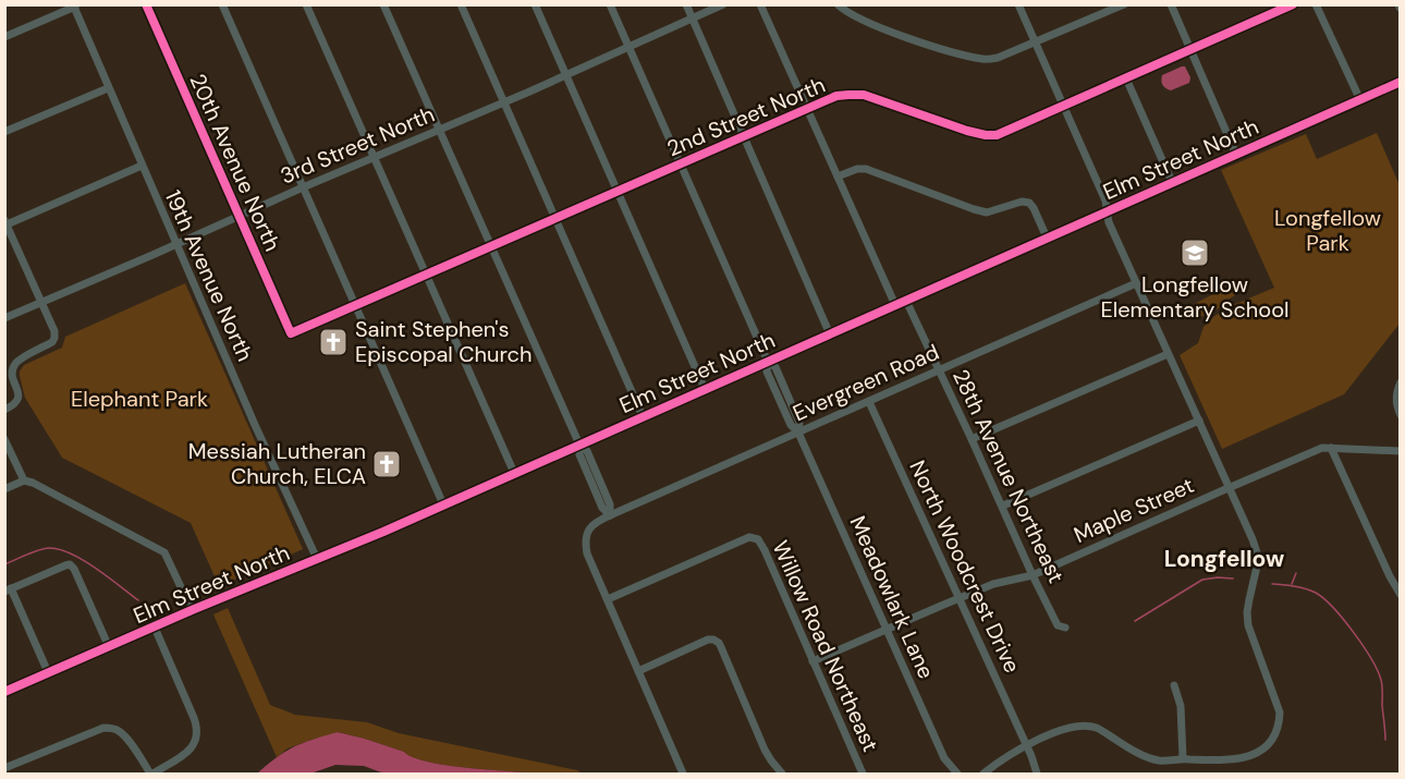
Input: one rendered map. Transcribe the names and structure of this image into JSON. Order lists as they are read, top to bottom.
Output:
{
  "streets": {
    "street": [
      "2nd Street North",
      "3rd Street North",
      "Elm Street North",
      "20th Avenue North",
      "19th Avenue North",
      "Evergreen Road",
      "28th Avenue Northeast",
      "Maple Street",
      "North Woodcrest Drive",
      "Meadowlark Lane",
      "Willow Road Northeast"
    ]
  },
  "crossings": [
    ["2nd Street North", "20th Avenue North"],
    ["2nd Street North", "Meadowlark Lane"],
    ["3rd Street North", "20th Avenue North"],
    ["3rd Street North", "19th Avenue North"],
    ["3rd Street North", "Meadowlark Lane"],
    ["Elm Street North", "19th Avenue North"],
    ["Elm Street North", "28th Avenue Northeast"],
    ["Elm Street North", "Meadowlark Lane"],
    ["Evergreen Road", "28th Avenue Northeast"],
    ["Evergreen Road", "North Woodcrest Drive"],
    ["Evergreen Road", "Meadowlark Lane"],
    ["Evergreen Road", "Willow Road Northeast"],
    ["28th Avenue Northeast", "Maple Street"],
    ["Maple Street", "North Woodcrest Drive"],
    ["Maple Street", "Meadowlark Lane"],
    ["Maple Street", "Willow Road Northeast"]
  ],
  "districts": ["Longfellow"],
  "parks": ["Longfellow Park", "Elephant Park"],
  "places": {
    "school or university": ["Longfellow Elementary School"],
    "church": ["Saint Stephen's Episcopal Church", "Messiah Lutheran Church, ELCA"]
  }
}
